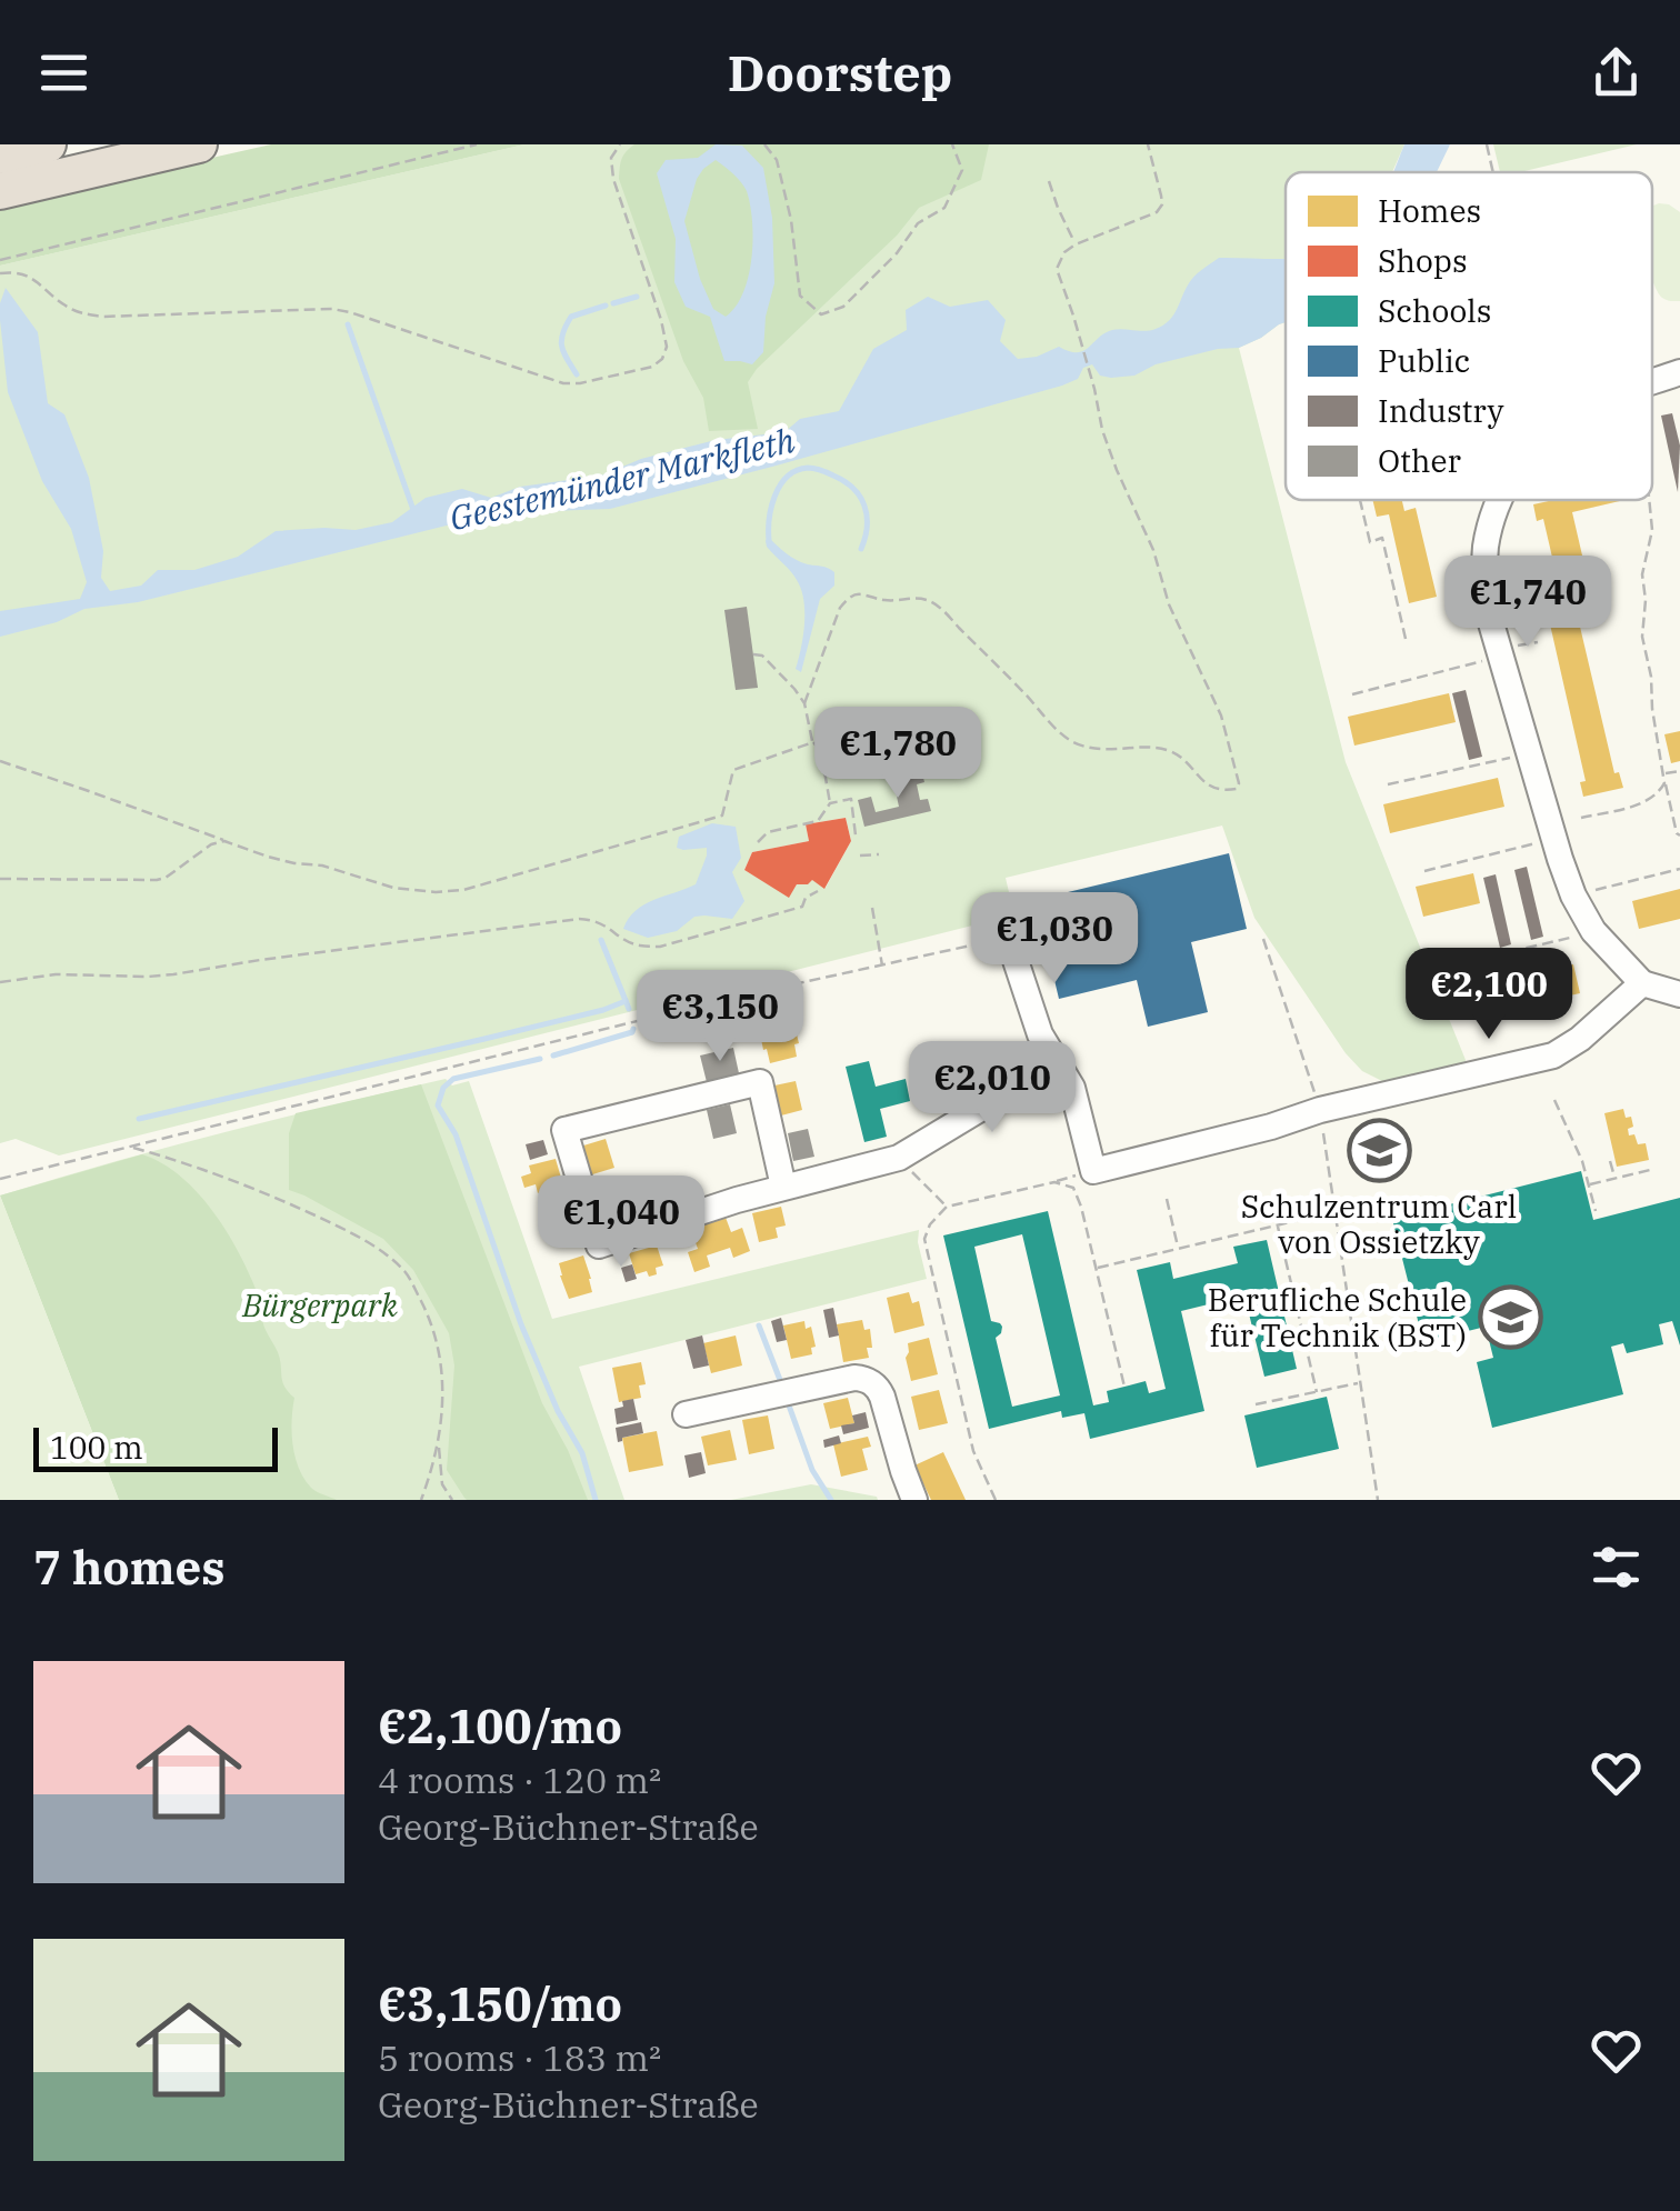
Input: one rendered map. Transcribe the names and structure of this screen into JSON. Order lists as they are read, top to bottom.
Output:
{
  "water": ["Geestemünder Markfleth"],
  "parks": ["Bürgerpark"],
  "places": {
    "school or university": ["Schulzentrum Carl von Ossietzky", "Berufliche Schule für Technik (BST)"]
  },
  "legend": [
    "Homes",
    "Shops",
    "Schools",
    "Public",
    "Industry",
    "Other"
  ],
  "scale_bar": "100 m",
  "page": {
    "header": "Doorstep",
    "price": [
      "€1,740",
      "€1,780",
      "€1,030",
      "€2,100",
      "€3,150",
      "€2,010",
      "€1,040"
    ],
    "scale": "100 m",
    "heading": "7 homes",
    "list": [
      {
        "name": "€2,100/mo",
        "note": "4 rooms · 120 m² · Georg-Büchner-Straße"
      },
      {
        "name": "€3,150/mo",
        "note": "5 rooms · 183 m² · Georg-Büchner-Straße"
      }
    ]
  }
}
